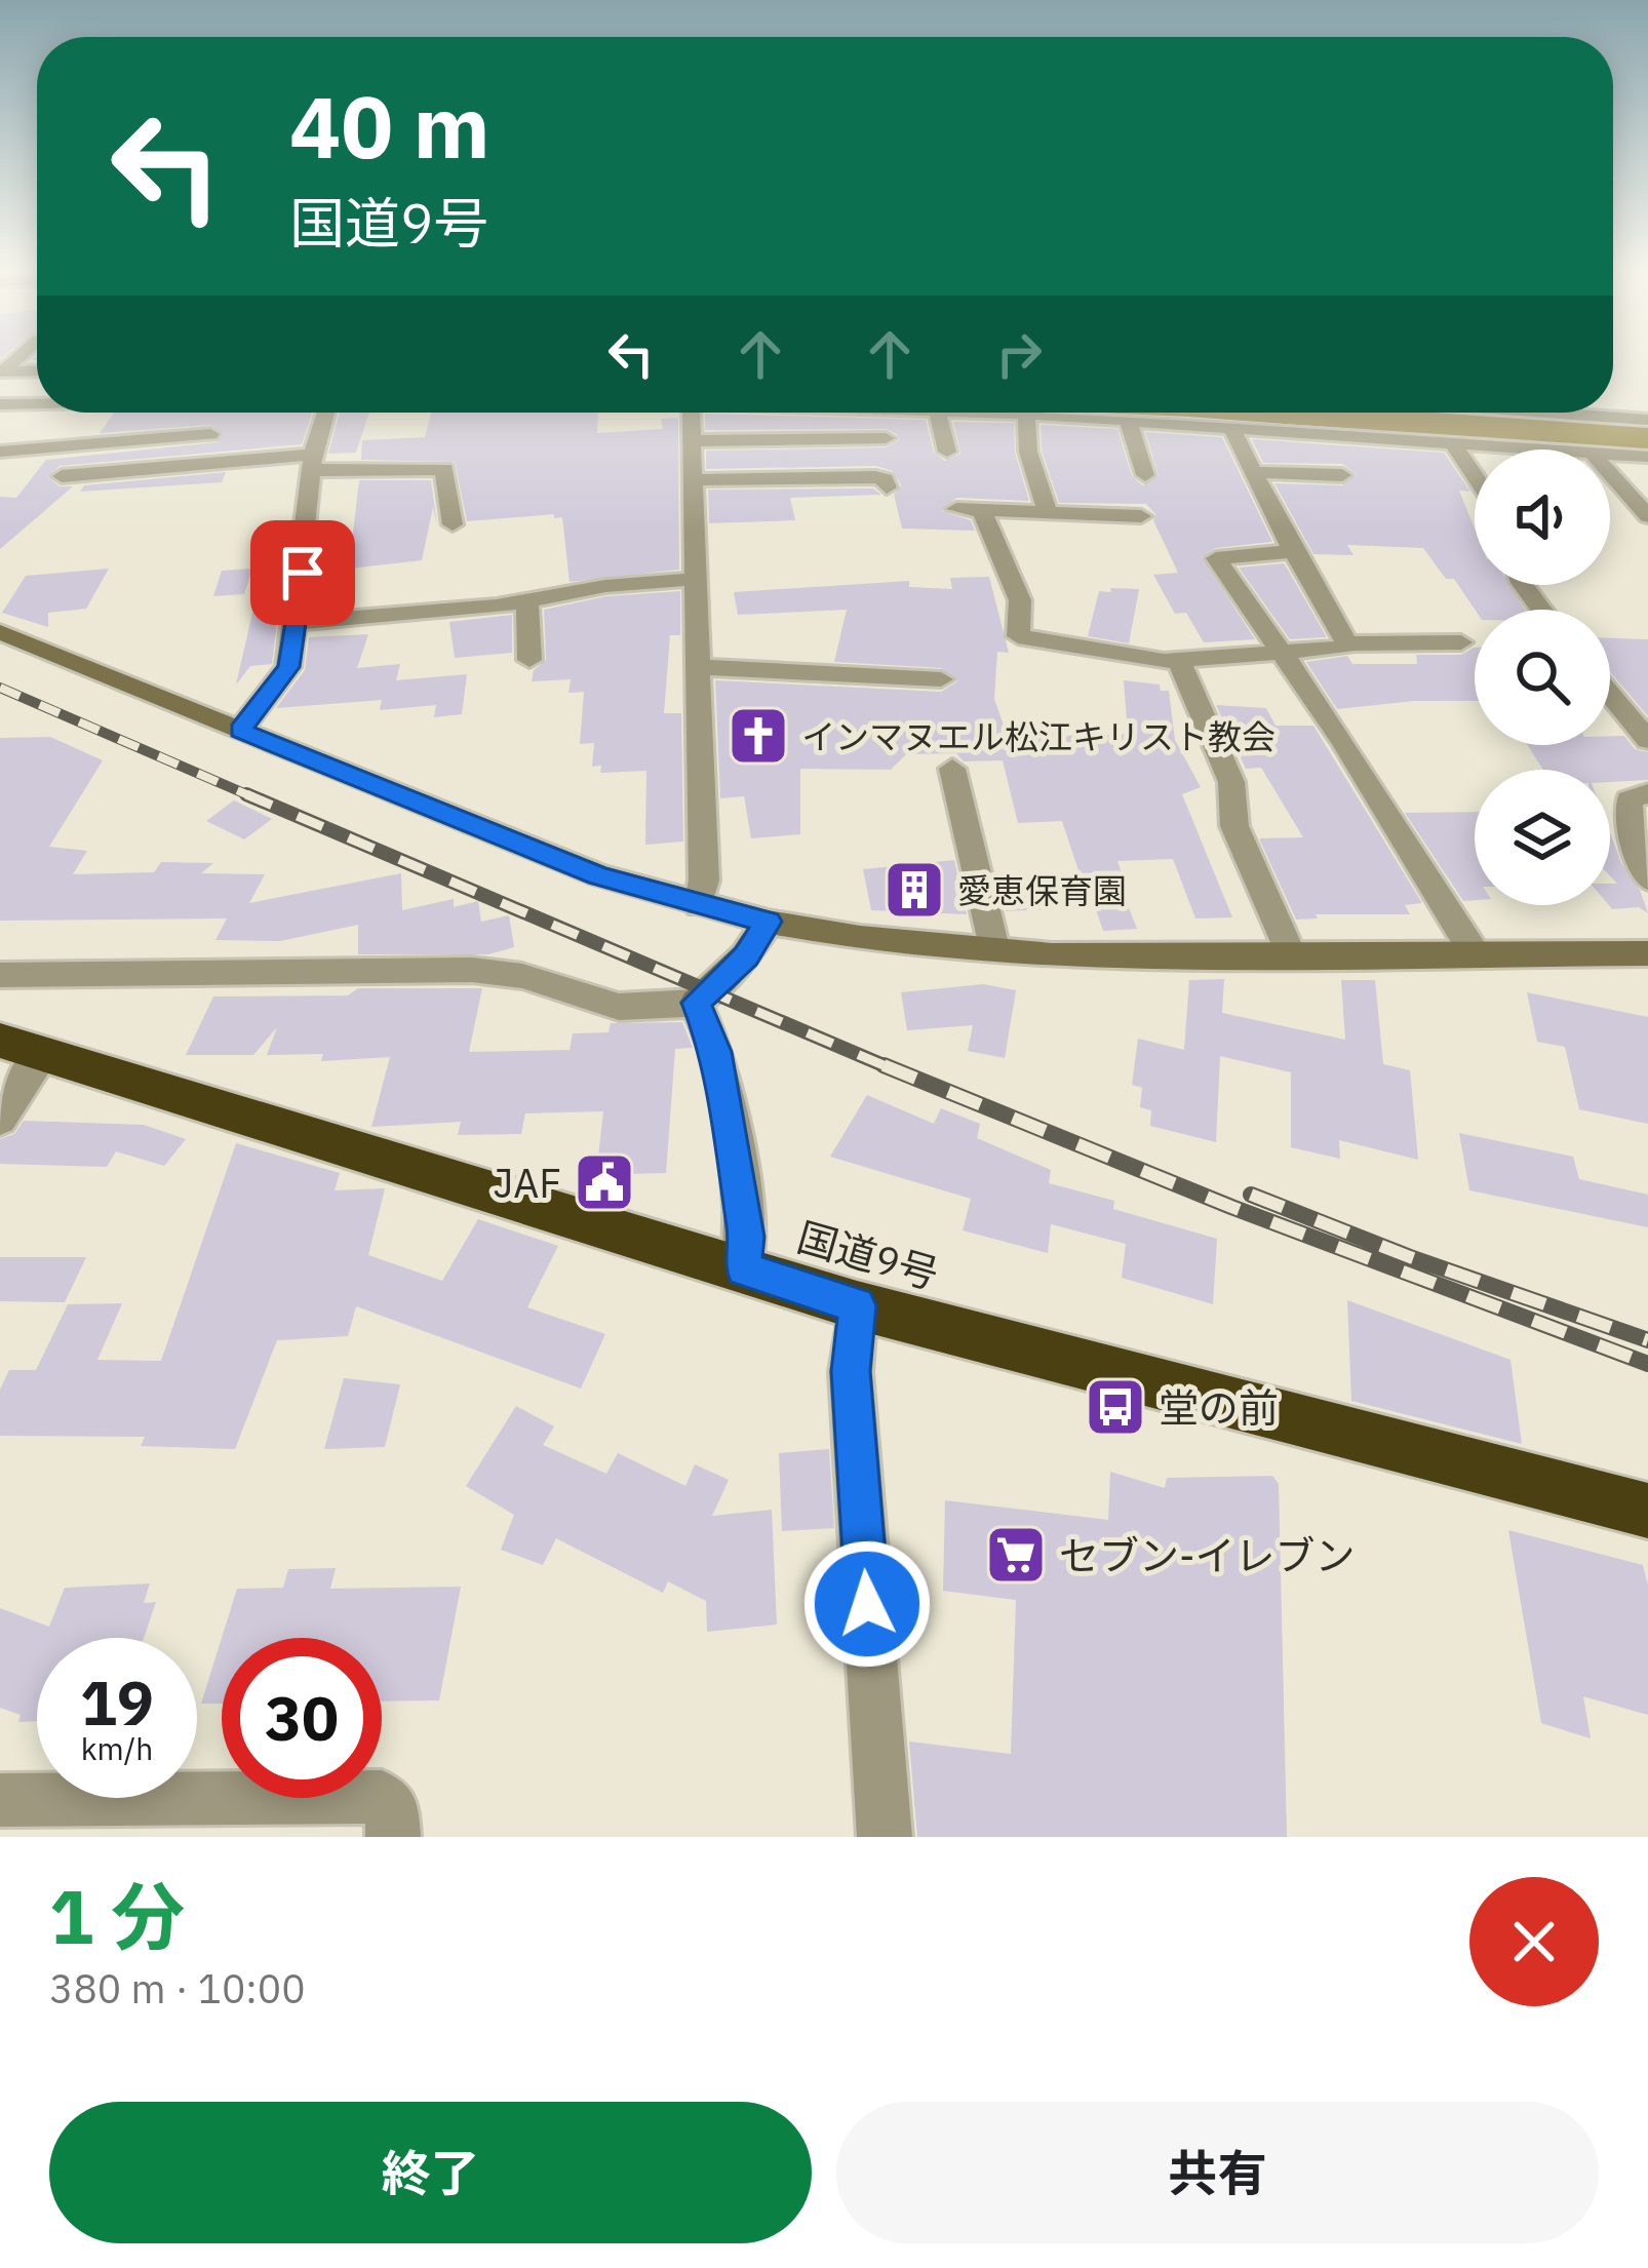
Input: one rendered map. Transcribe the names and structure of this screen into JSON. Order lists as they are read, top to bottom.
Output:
{
  "streets": {
    "highway": ["国道9号"]
  },
  "places": {
    "church": ["インマヌエル松江キリスト教会"],
    "building": ["愛恵保育園"],
    "public building": ["JAF"],
    "bus stop": ["堂の前"],
    "supermarket": ["セブン-イレブン"]
  },
  "page": {
    "turn": ["40 m", "国道9号"],
    "speed": "19 km/h",
    "limit": "30",
    "heading": ["1 分", "380 m · 10:00"],
    "buttons": ["終了", "共有"]
  }
}
